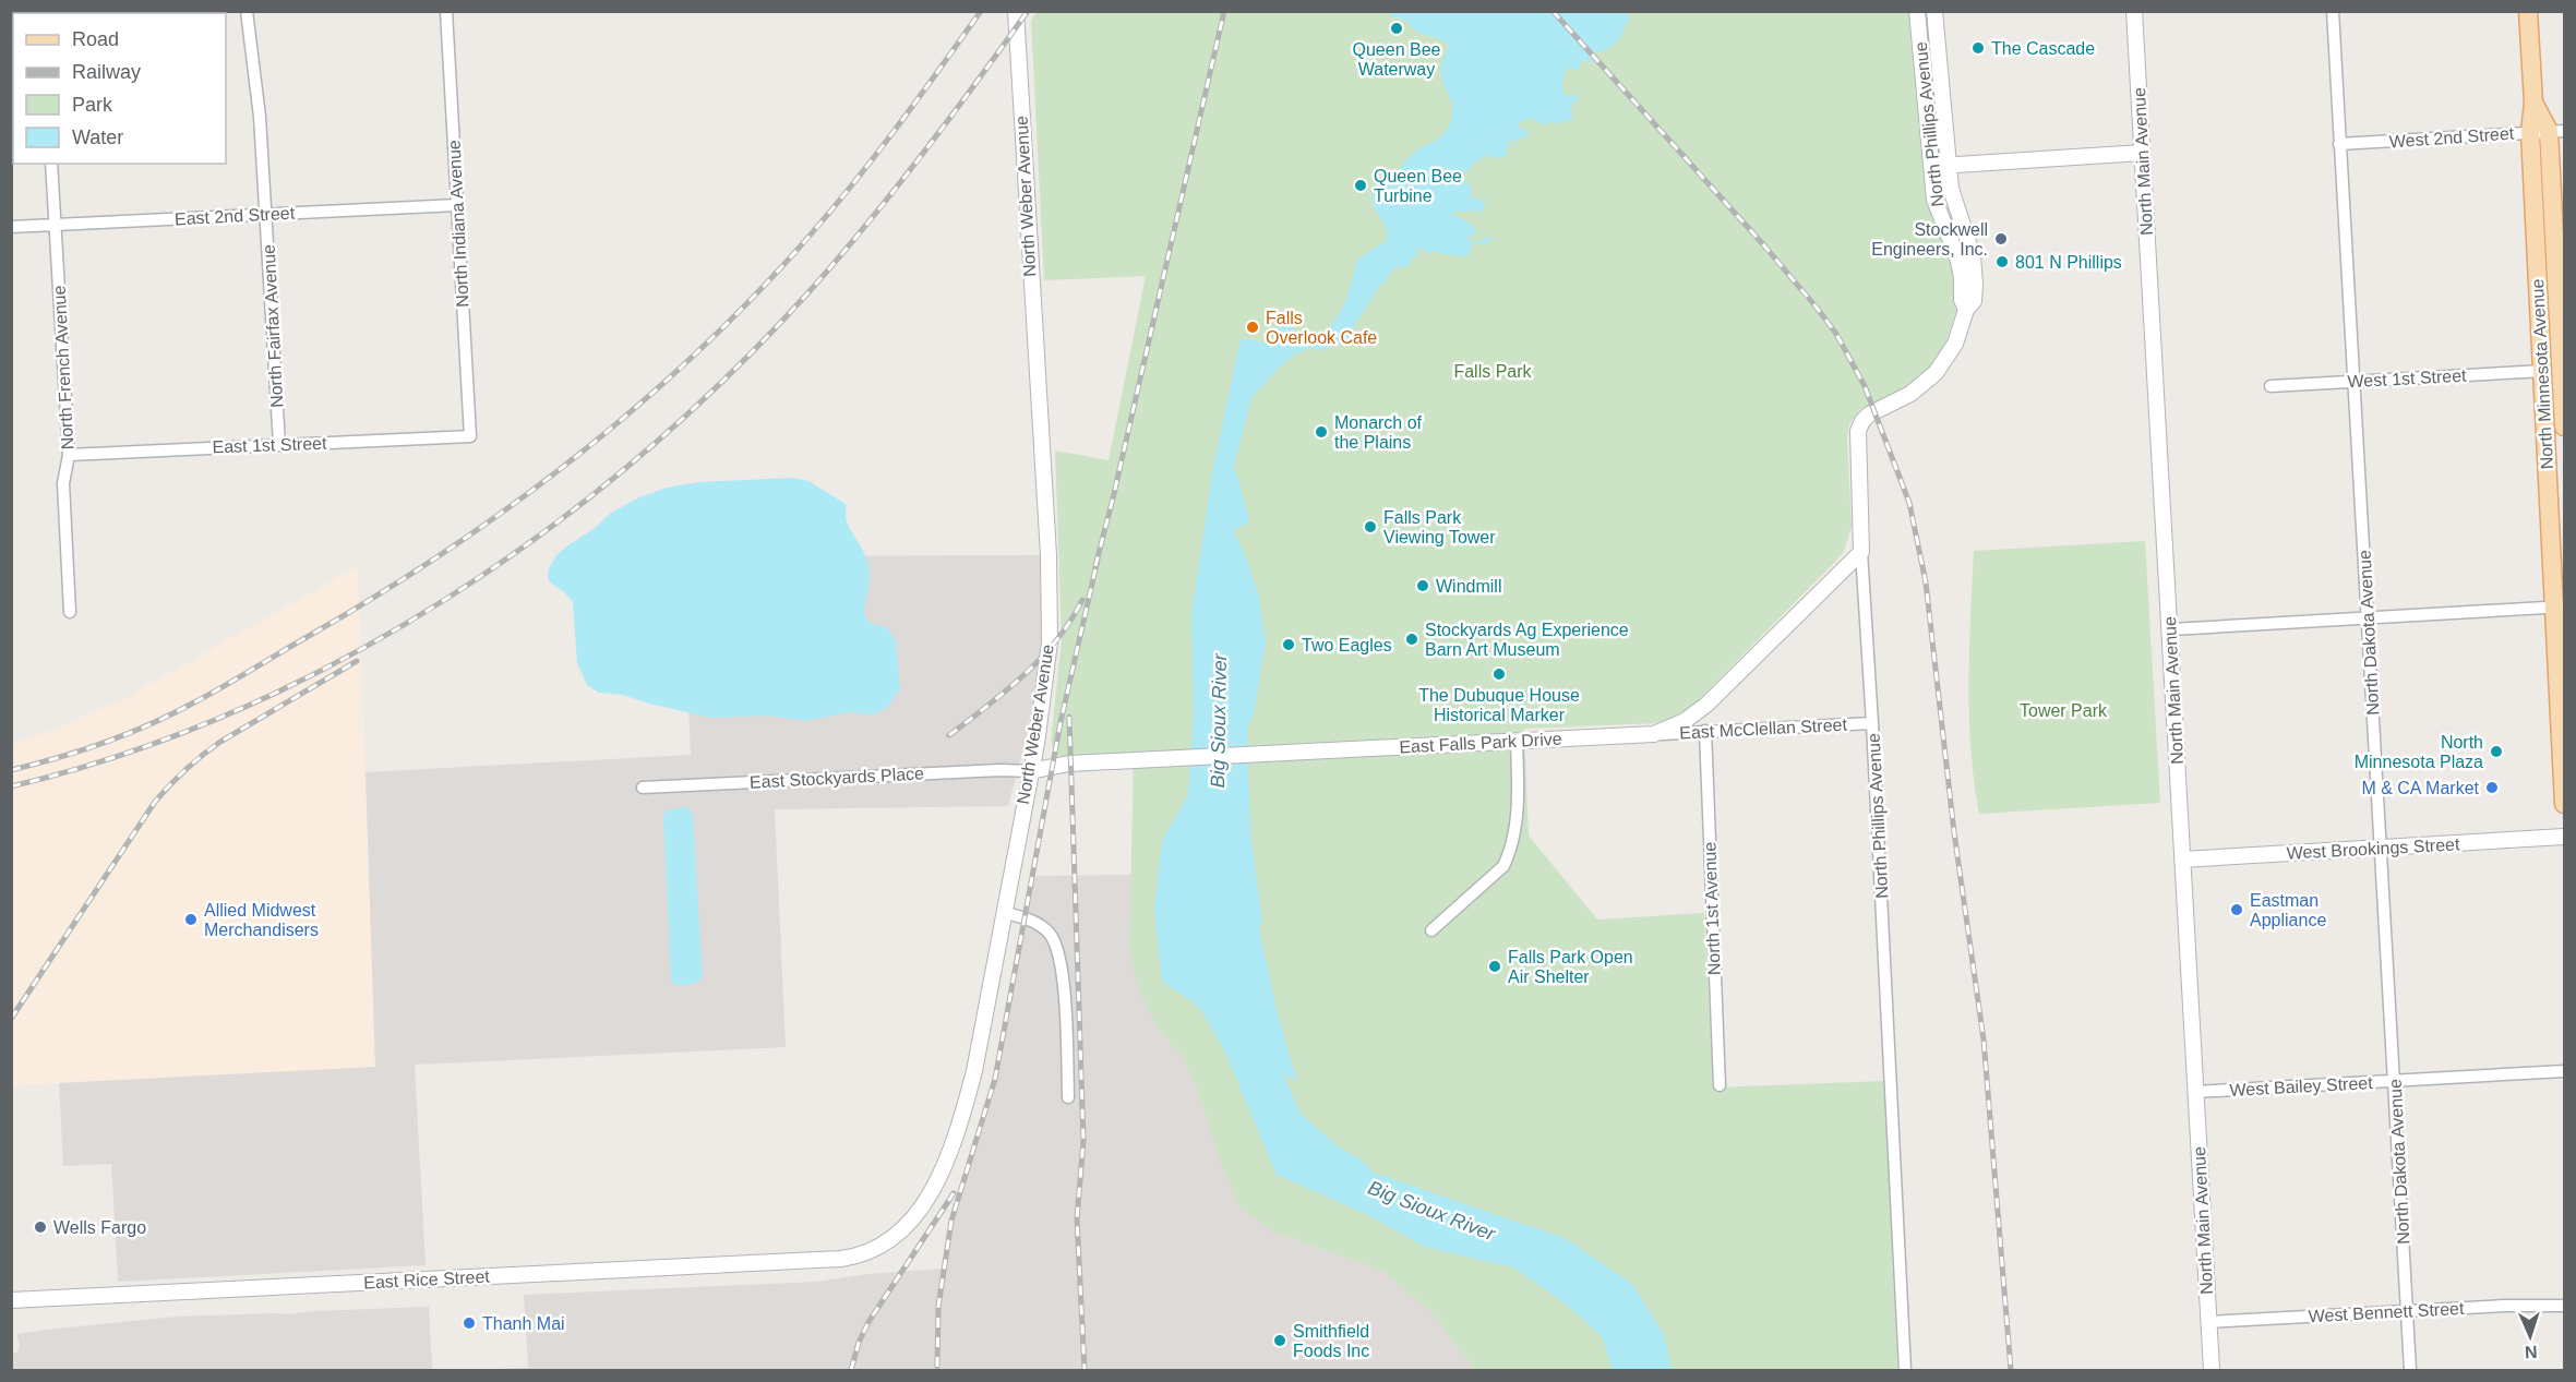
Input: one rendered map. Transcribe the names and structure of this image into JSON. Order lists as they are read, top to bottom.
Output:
{
  "streets": {
    "main road": ["North Minnesota Avenue"],
    "street": [
      "North Phillips Avenue",
      "West 2nd Street",
      "North Main Avenue",
      "North Weber Avenue",
      "East 2nd Street",
      "North Indiana Avenue",
      "North Fairfax Avenue",
      "North French Avenue",
      "West 1st Street",
      "East 1st Street",
      "North Dakota Avenue",
      "East McClellan Street",
      "East Falls Park Drive",
      "East Stockyards Place",
      "West Brookings Street",
      "North 1st Avenue",
      "West Bailey Street",
      "East Rice Street",
      "West Bennett Street"
    ]
  },
  "crossings": [
    ["North Phillips Avenue", "East McClellan Street"],
    ["North Phillips Avenue", "East Falls Park Drive"],
    ["West 2nd Street", "North Minnesota Avenue"],
    ["West 2nd Street", "North Dakota Avenue"],
    ["North Main Avenue", "West Brookings Street"],
    ["North Main Avenue", "West Bailey Street"],
    ["North Main Avenue", "West Bennett Street"],
    ["North Weber Avenue", "East Falls Park Drive"],
    ["North Weber Avenue", "East Stockyards Place"],
    ["North Weber Avenue", "East Rice Street"],
    ["East 2nd Street", "North Indiana Avenue"],
    ["East 2nd Street", "North Fairfax Avenue"],
    ["East 2nd Street", "North French Avenue"],
    ["North Indiana Avenue", "East 1st Street"],
    ["North Fairfax Avenue", "East 1st Street"],
    ["North French Avenue", "East 1st Street"],
    ["North Minnesota Avenue", "West 1st Street"],
    ["West 1st Street", "North Dakota Avenue"],
    ["North Dakota Avenue", "West Brookings Street"],
    ["North Dakota Avenue", "West Bailey Street"],
    ["North Dakota Avenue", "West Bennett Street"],
    ["East McClellan Street", "East Falls Park Drive"],
    ["East McClellan Street", "North 1st Avenue"],
    ["East Falls Park Drive", "East Stockyards Place"]
  ],
  "water": ["Big Sioux River"],
  "parks": ["Falls Park", "Tower Park"],
  "places": [
    "Queen Bee Waterway",
    "The Cascade",
    "Queen Bee Turbine",
    "Stockwell Engineers, Inc.",
    "801 N Phillips",
    "Falls Overlook Cafe",
    "Monarch of the Plains",
    "Falls Park Viewing Tower",
    "Windmill",
    "Stockyards Ag Experience Barn Art Museum",
    "Two Eagles",
    "The Dubuque House Historical Marker",
    "North Minnesota Plaza",
    "M & CA Market",
    "Eastman Appliance",
    "Allied Midwest Merchandisers",
    "Falls Park Open Air Shelter",
    "Wells Fargo",
    "Thanh Mai",
    "Smithfield Foods Inc"
  ],
  "legend": [
    "Road",
    "Railway",
    "Park",
    "Water"
  ],
  "north": "bottom"
}
